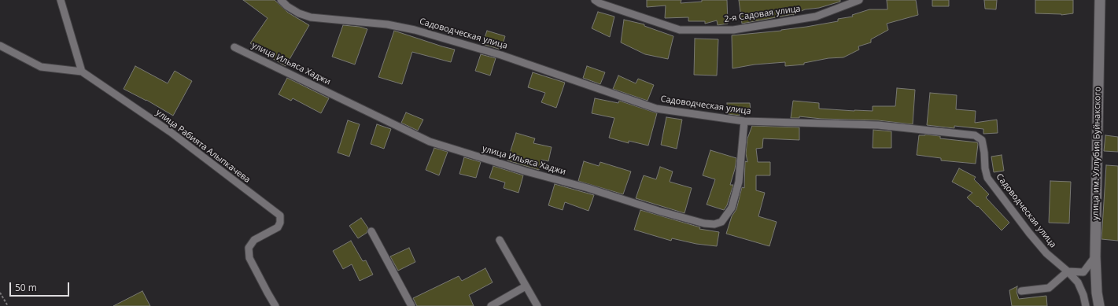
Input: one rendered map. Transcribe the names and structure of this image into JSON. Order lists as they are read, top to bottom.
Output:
{
  "streets": {
    "main road": ["улица им. Уллубия Буйнакского"],
    "street": [
      "2-я Садовая улица",
      "Садоводческая улица",
      "улица Ильяса Хаджи",
      "улица Рабията Алыпкачева"
    ]
  },
  "crossings": [
    ["Садоводческая улица", "улица Ильяса Хаджи"]
  ],
  "scale_bar": "50 m"
}
